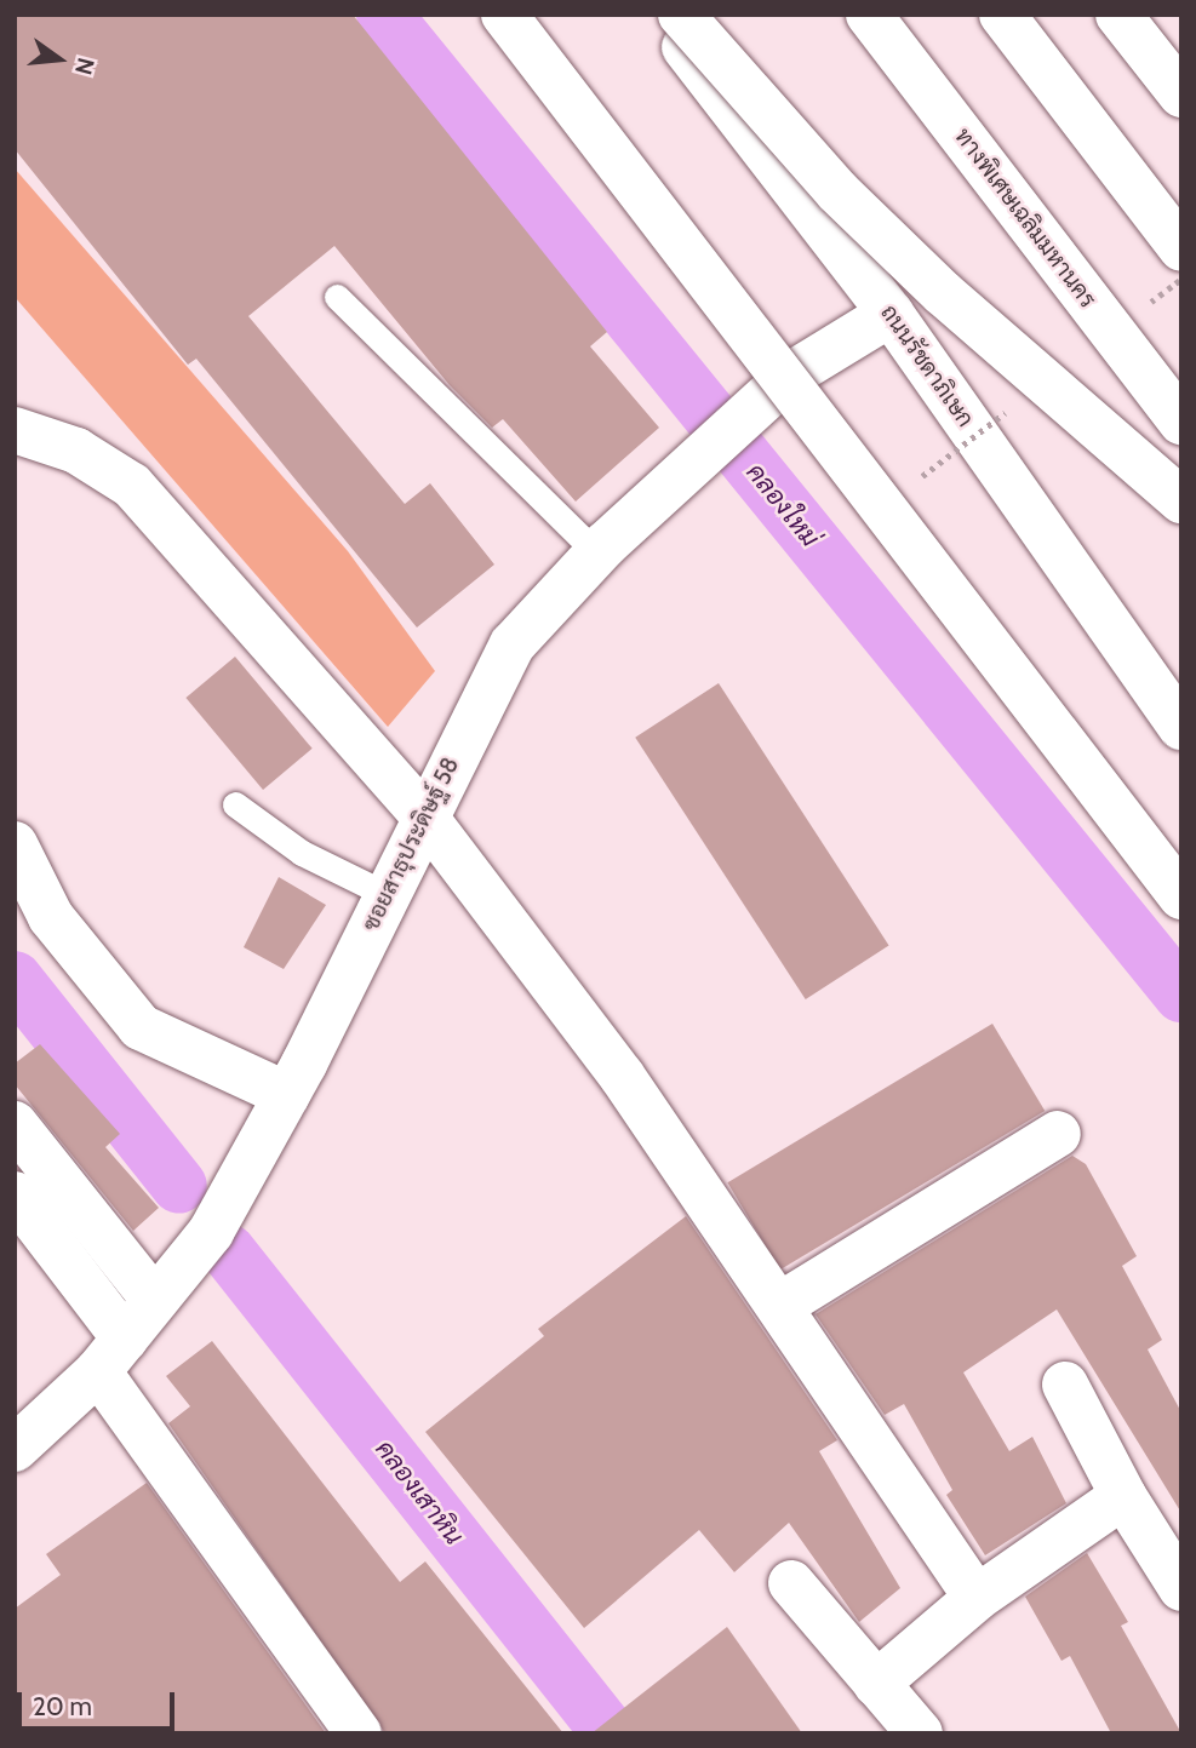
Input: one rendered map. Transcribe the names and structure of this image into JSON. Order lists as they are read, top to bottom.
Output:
{
  "streets": {
    "main road": ["ทางพิเศษเฉลิมมหานคร", "ถนนรัชดาภิเษก", "ซอยสาธุประดิษฐ์ 58"]
  },
  "crossings": [
    ["ถนนรัชดาภิเษก", "ซอยสาธุประดิษฐ์ 58"]
  ],
  "water": ["คลองใหม่", "คลองเสาหิน"],
  "scale_bar": "20 m",
  "north": "right"
}
